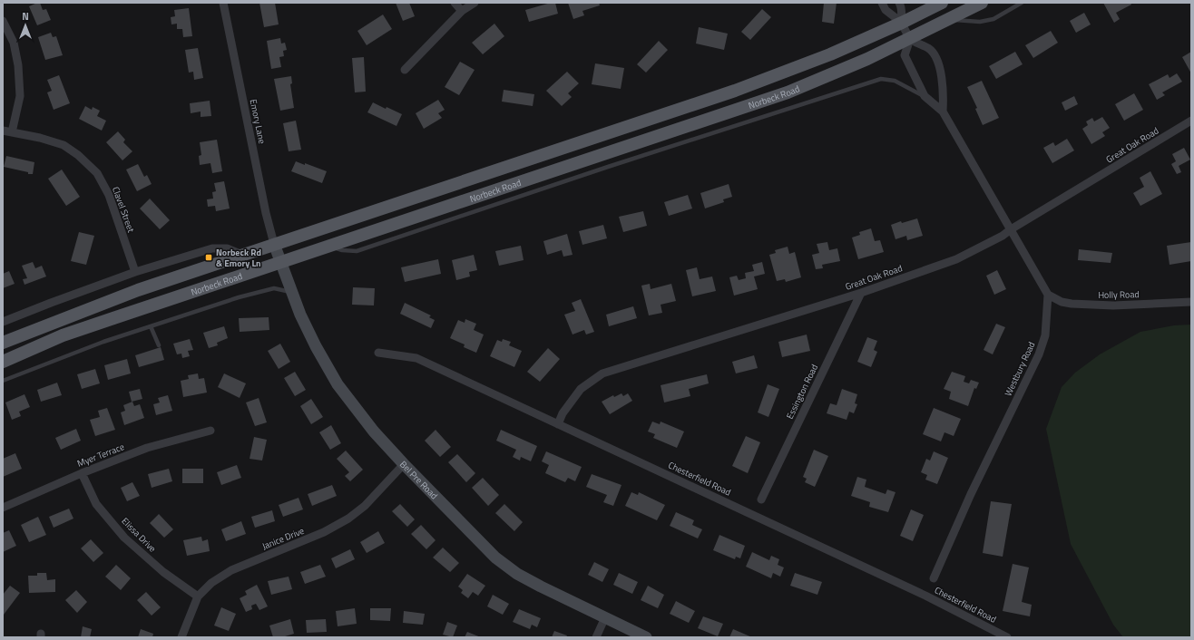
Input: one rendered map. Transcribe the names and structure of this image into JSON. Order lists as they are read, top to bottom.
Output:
{
  "streets": {
    "main road": ["Norbeck Road", "Bel Pre Road"],
    "street": [
      "Emory Lane",
      "Great Oak Road",
      "Clavel Street",
      "Holly Road",
      "Westbury Road",
      "Essington Road",
      "Myer Terrace",
      "Chesterfield Road",
      "Elissa Drive",
      "Janice Drive"
    ]
  },
  "crossings": [
    ["Norbeck Road", "Emory Lane"],
    ["Norbeck Road", "Bel Pre Road"],
    ["Emory Lane", "Bel Pre Road"],
    ["Great Oak Road", "Essington Road"],
    ["Great Oak Road", "Chesterfield Road"],
    ["Holly Road", "Westbury Road"],
    ["Myer Terrace", "Elissa Drive"],
    ["Bel Pre Road", "Janice Drive"],
    ["Elissa Drive", "Janice Drive"]
  ],
  "places": {
    "transit": ["Norbeck Rd & Emory Ln"]
  },
  "north": "top"
}
